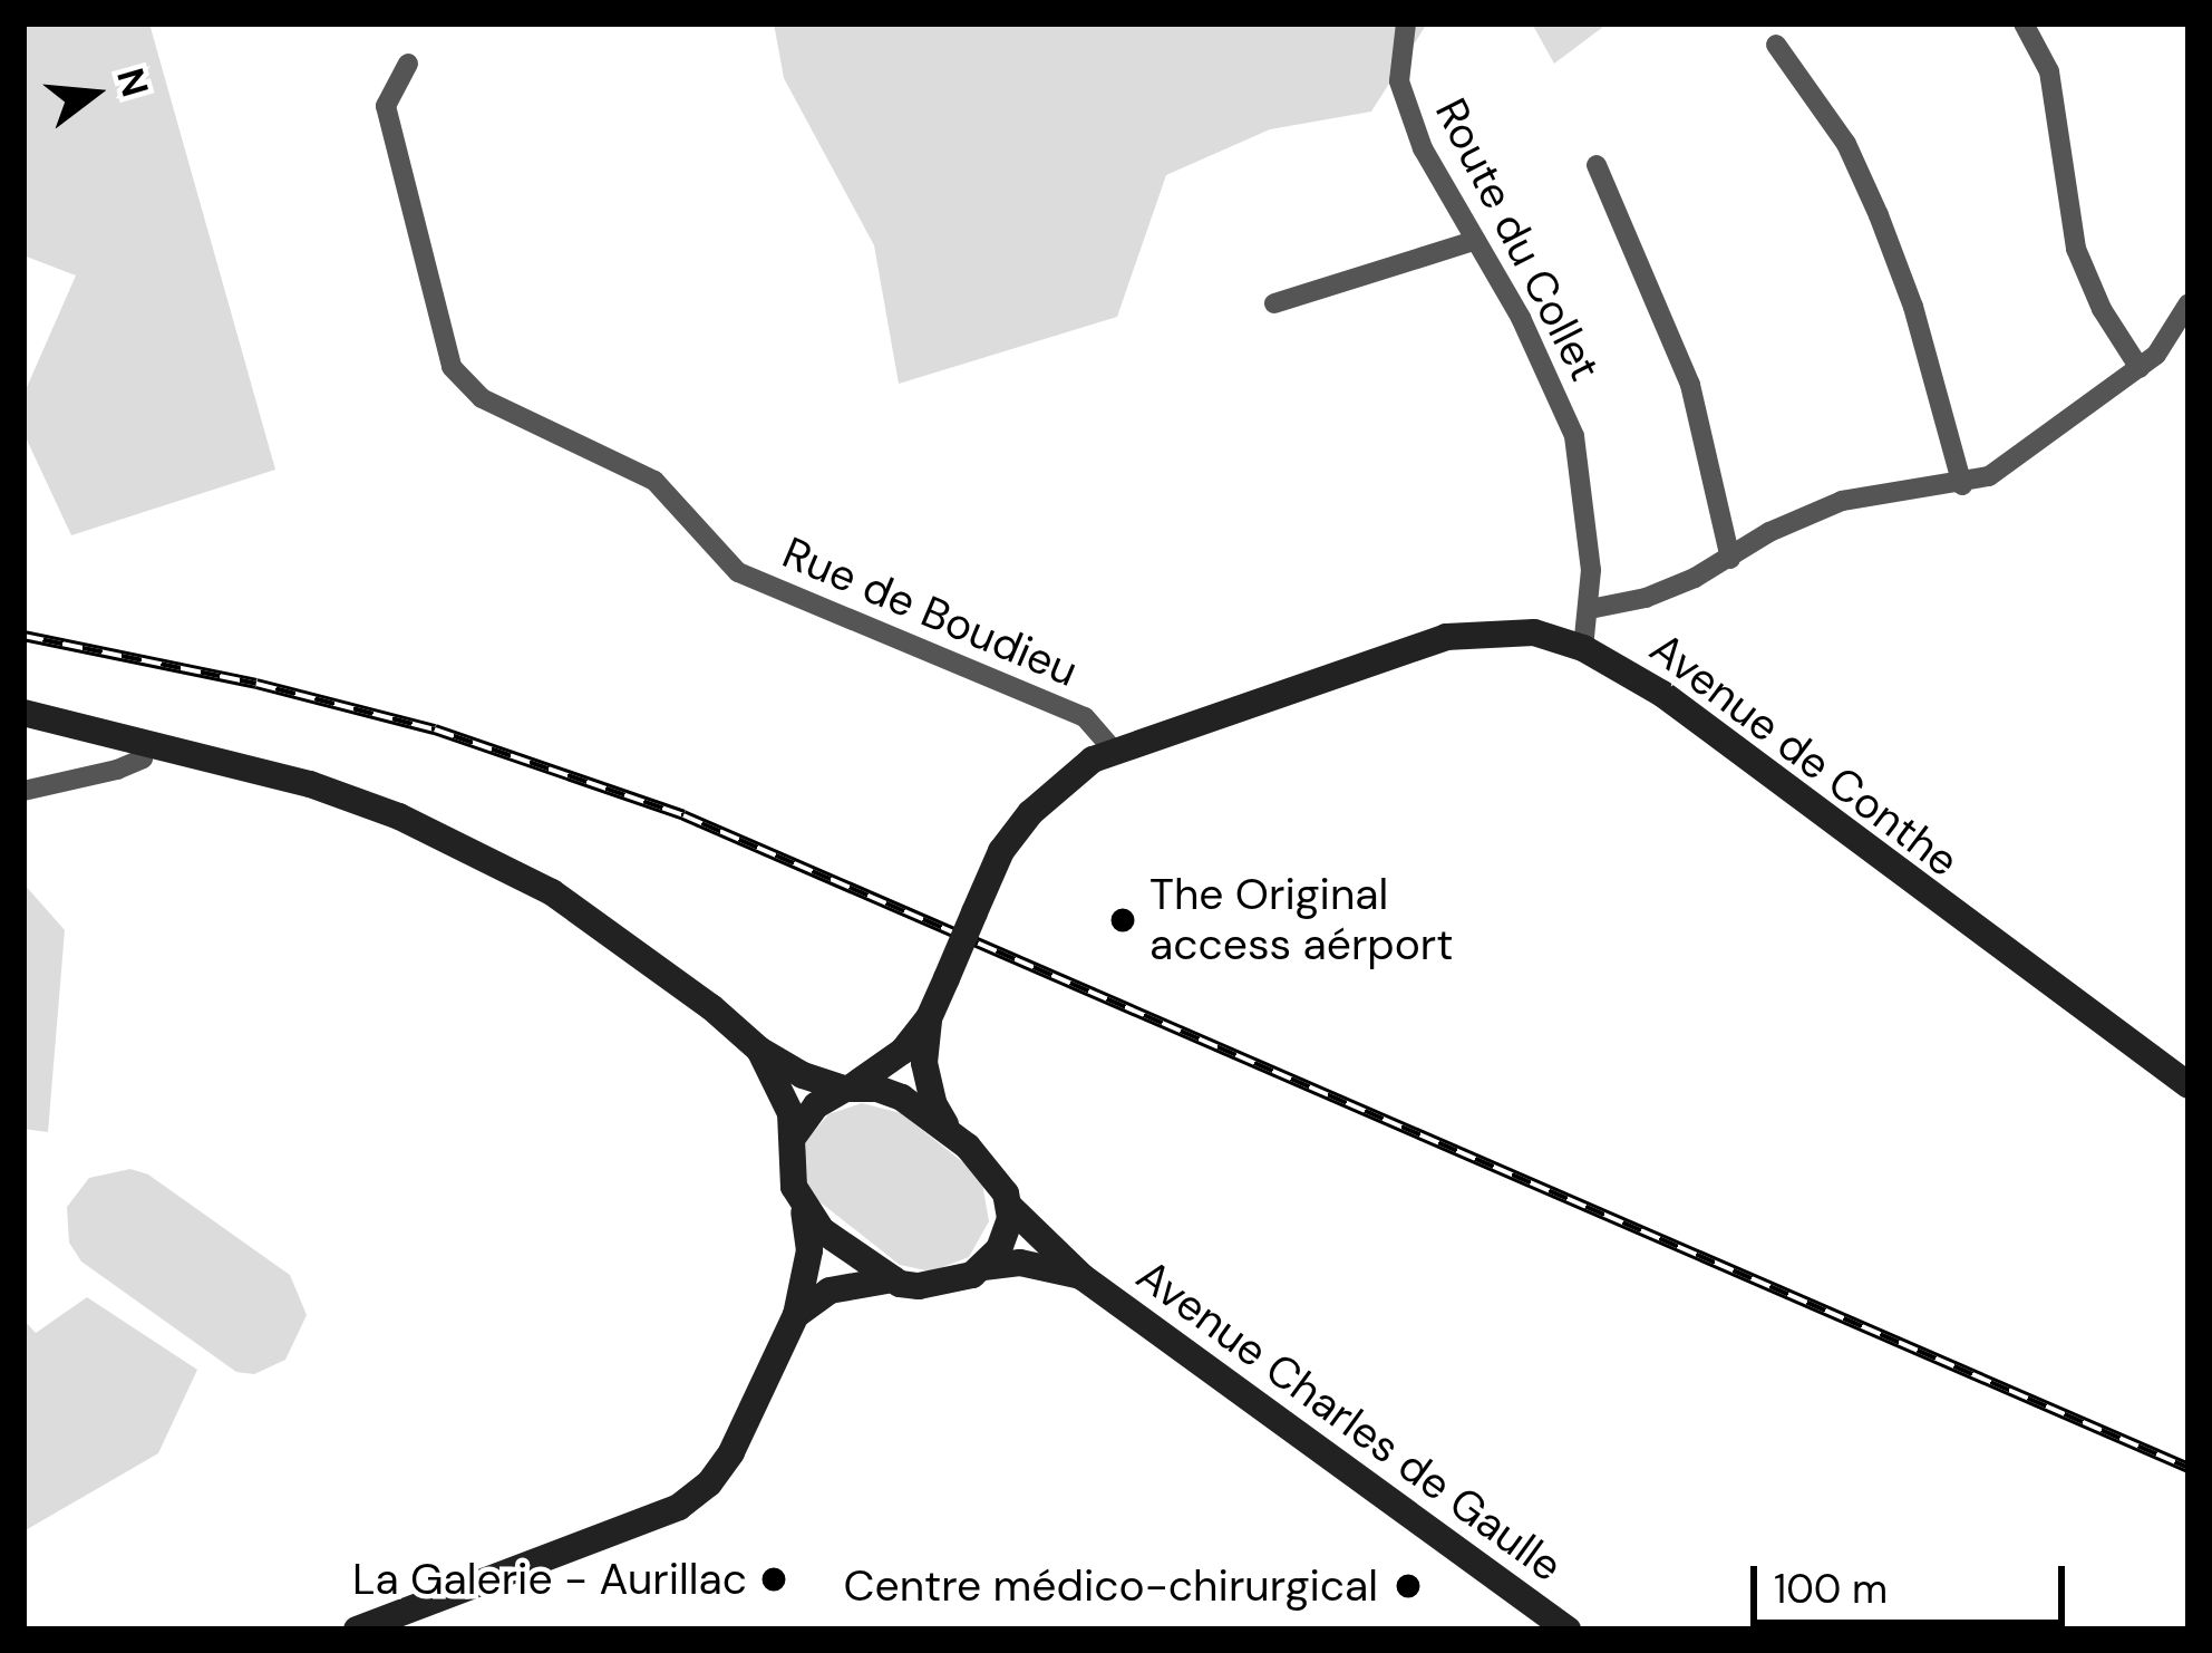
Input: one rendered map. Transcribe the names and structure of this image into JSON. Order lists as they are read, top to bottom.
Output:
{
  "streets": {
    "street": [
      "Route du Collet",
      "Rue de Boudieu",
      "Avenue de Conthe",
      "Avenue Charles de Gaulle"
    ]
  },
  "crossings": [
    ["Route du Collet", "Avenue de Conthe"],
    ["Rue de Boudieu", "Avenue de Conthe"],
    ["Avenue de Conthe", "Avenue Charles de Gaulle"]
  ],
  "places": ["The Original access aérport", "La Galerie - Aurillac", "Centre médico-chirurgical"],
  "scale_bar": "100 m",
  "north": "right"
}
